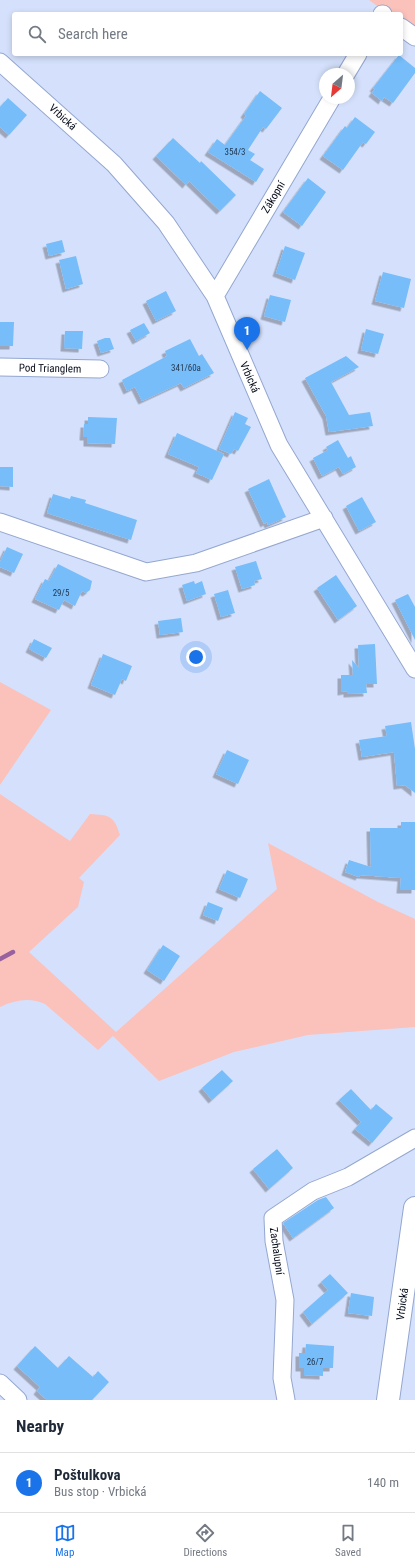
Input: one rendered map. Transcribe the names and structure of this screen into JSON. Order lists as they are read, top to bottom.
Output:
{
  "streets": {
    "street": [
      "Vrbická",
      "Zákopní",
      "Pod Trianglem",
      "Zachalupní"
    ]
  },
  "crossings": [
    ["Vrbická", "Zákopní"]
  ],
  "house_numbers": [
    "354/3",
    "341/60a",
    "29/5",
    "26/7"
  ],
  "north": "bottom left",
  "page": {
    "search": "Search here",
    "pins": "1",
    "heading": "Nearby",
    "list": [
      {
        "mark": "1",
        "name": "Poštulkova",
        "note": "Bus stop · Vrbická",
        "value": "140 m"
      }
    ],
    "nav": ["Map", "Directions", "Saved"]
  }
}
